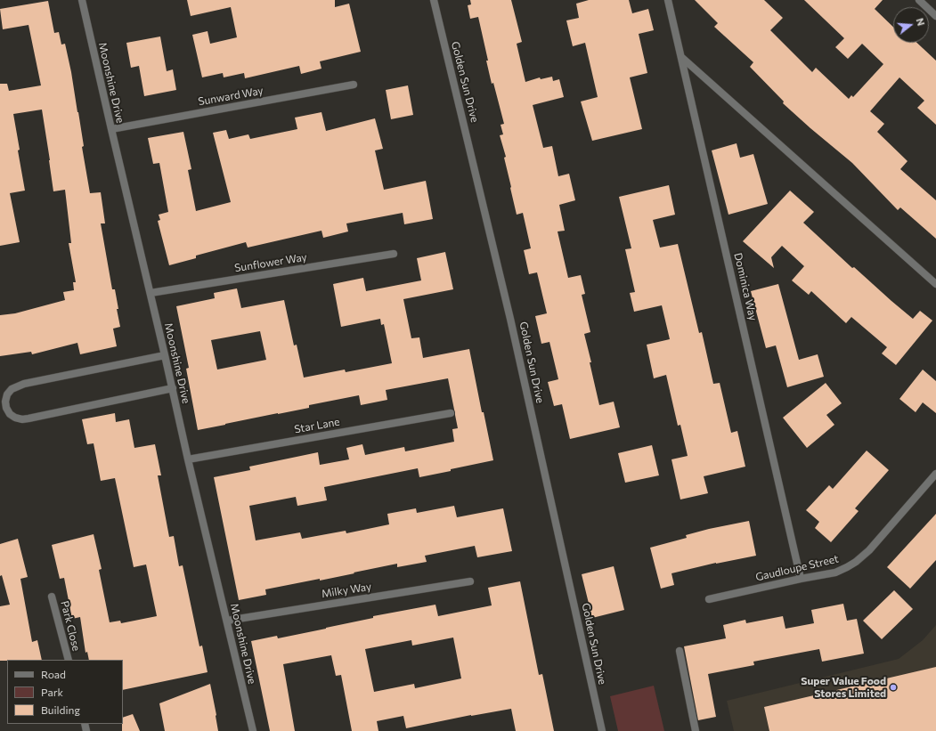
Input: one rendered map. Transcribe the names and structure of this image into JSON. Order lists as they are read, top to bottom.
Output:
{
  "streets": {
    "street": [
      "Golden Sun Drive",
      "Moonshine Drive",
      "Sunward Way",
      "Sunflower Way",
      "Dominica Way",
      "Star Lane",
      "Gaudloupe Street",
      "Milky Way",
      "Park Close"
    ]
  },
  "crossings": [
    ["Moonshine Drive", "Sunward Way"],
    ["Moonshine Drive", "Sunflower Way"],
    ["Moonshine Drive", "Star Lane"],
    ["Moonshine Drive", "Milky Way"],
    ["Dominica Way", "Gaudloupe Street"]
  ],
  "places": ["Super Value Food Stores Limited"],
  "legend": ["Road", "Park", "Building"],
  "north": "right"
}
